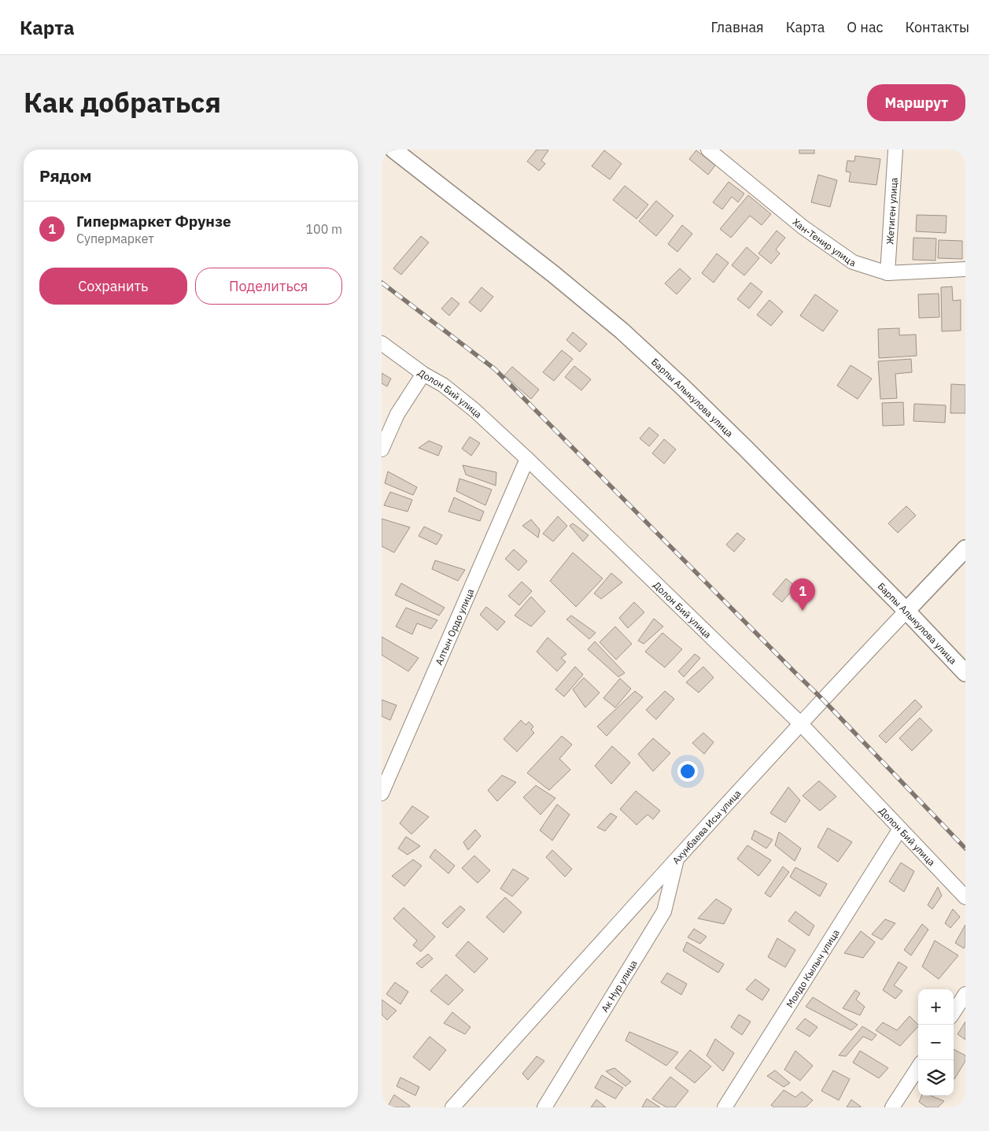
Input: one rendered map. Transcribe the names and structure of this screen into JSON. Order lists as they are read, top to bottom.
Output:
{
  "streets": {
    "main road": ["Барпы Алыкулова улица", "Ахунбаева Исы улица"],
    "street": [
      "Жетиген улица",
      "Хан-Тенир улица",
      "Долон Бий улица",
      "Алтын Ордо улица",
      "Молдо Кылыч улица",
      "Ак Нур улица"
    ]
  },
  "crossings": [
    ["Жетиген улица", "Хан-Тенир улица"],
    ["Долон Бий улица", "Алтын Ордо улица"],
    ["Долон Бий улица", "Ахунбаева Исы улица"],
    ["Долон Бий улица", "Молдо Кылыч улица"],
    ["Барпы Алыкулова улица", "Ахунбаева Исы улица"],
    ["Ахунбаева Исы улица", "Ак Нур улица"]
  ],
  "page": {
    "header": "Карта",
    "nav": [
      "Главная",
      "Карта",
      "О нас",
      "Контакты"
    ],
    "title": "Как добраться",
    "buttons": [
      "Маршрут",
      ["Сохранить", "Поделиться"]
    ],
    "heading": "Рядом",
    "list": [
      {
        "mark": "1",
        "name": "Гипермаркет Фрунзе",
        "note": "Супермаркет",
        "value": "100 m"
      }
    ],
    "pins": "1",
    "map_buttons": ["+", "−"]
  }
}
